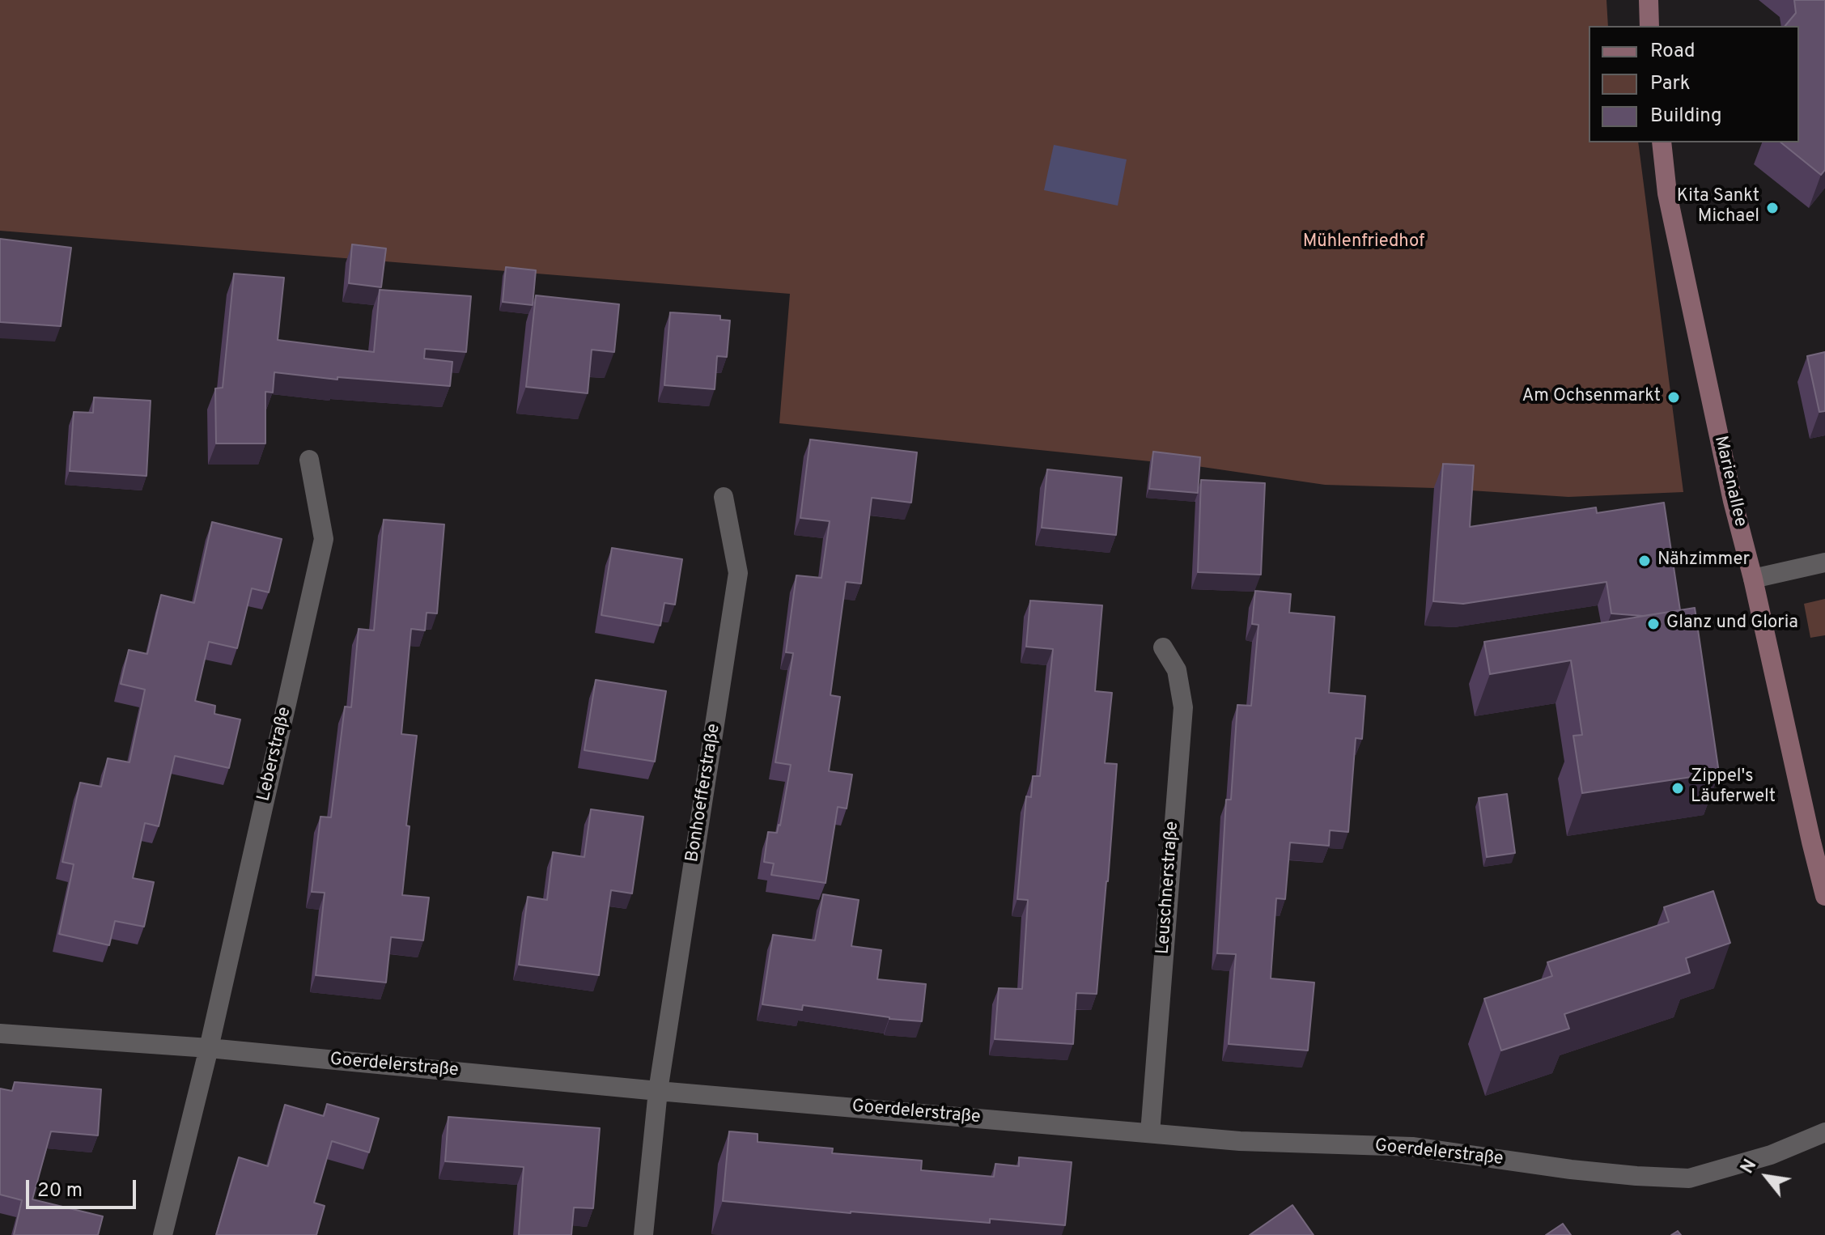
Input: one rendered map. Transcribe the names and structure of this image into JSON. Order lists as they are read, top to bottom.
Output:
{
  "streets": {
    "main road": ["Marienallee"],
    "street": [
      "Leberstraße",
      "Bonhoefferstraße",
      "Leuschnerstraße",
      "Goerdelerstraße"
    ]
  },
  "crossings": [
    ["Leberstraße", "Goerdelerstraße"],
    ["Bonhoefferstraße", "Goerdelerstraße"],
    ["Leuschnerstraße", "Goerdelerstraße"]
  ],
  "parks": ["Mühlenfriedhof"],
  "places": [
    "Kita Sankt Michael",
    "Am Ochsenmarkt",
    "Nähzimmer",
    "Glanz und Gloria",
    "Zippel's Läuferwelt"
  ],
  "legend": ["Road", "Park", "Building"],
  "scale_bar": "20 m",
  "north": "top left"
}
